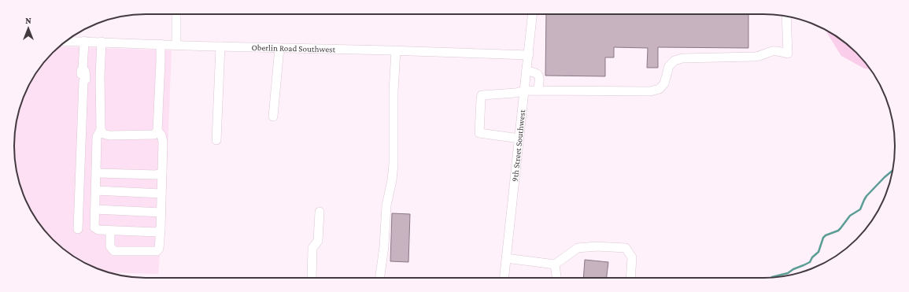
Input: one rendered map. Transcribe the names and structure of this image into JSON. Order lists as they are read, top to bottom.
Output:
{
  "streets": {
    "street": ["Oberlin Road Southwest", "9th Street Southwest"]
  },
  "crossings": [
    ["Oberlin Road Southwest", "9th Street Southwest"]
  ],
  "north": "top"
}
